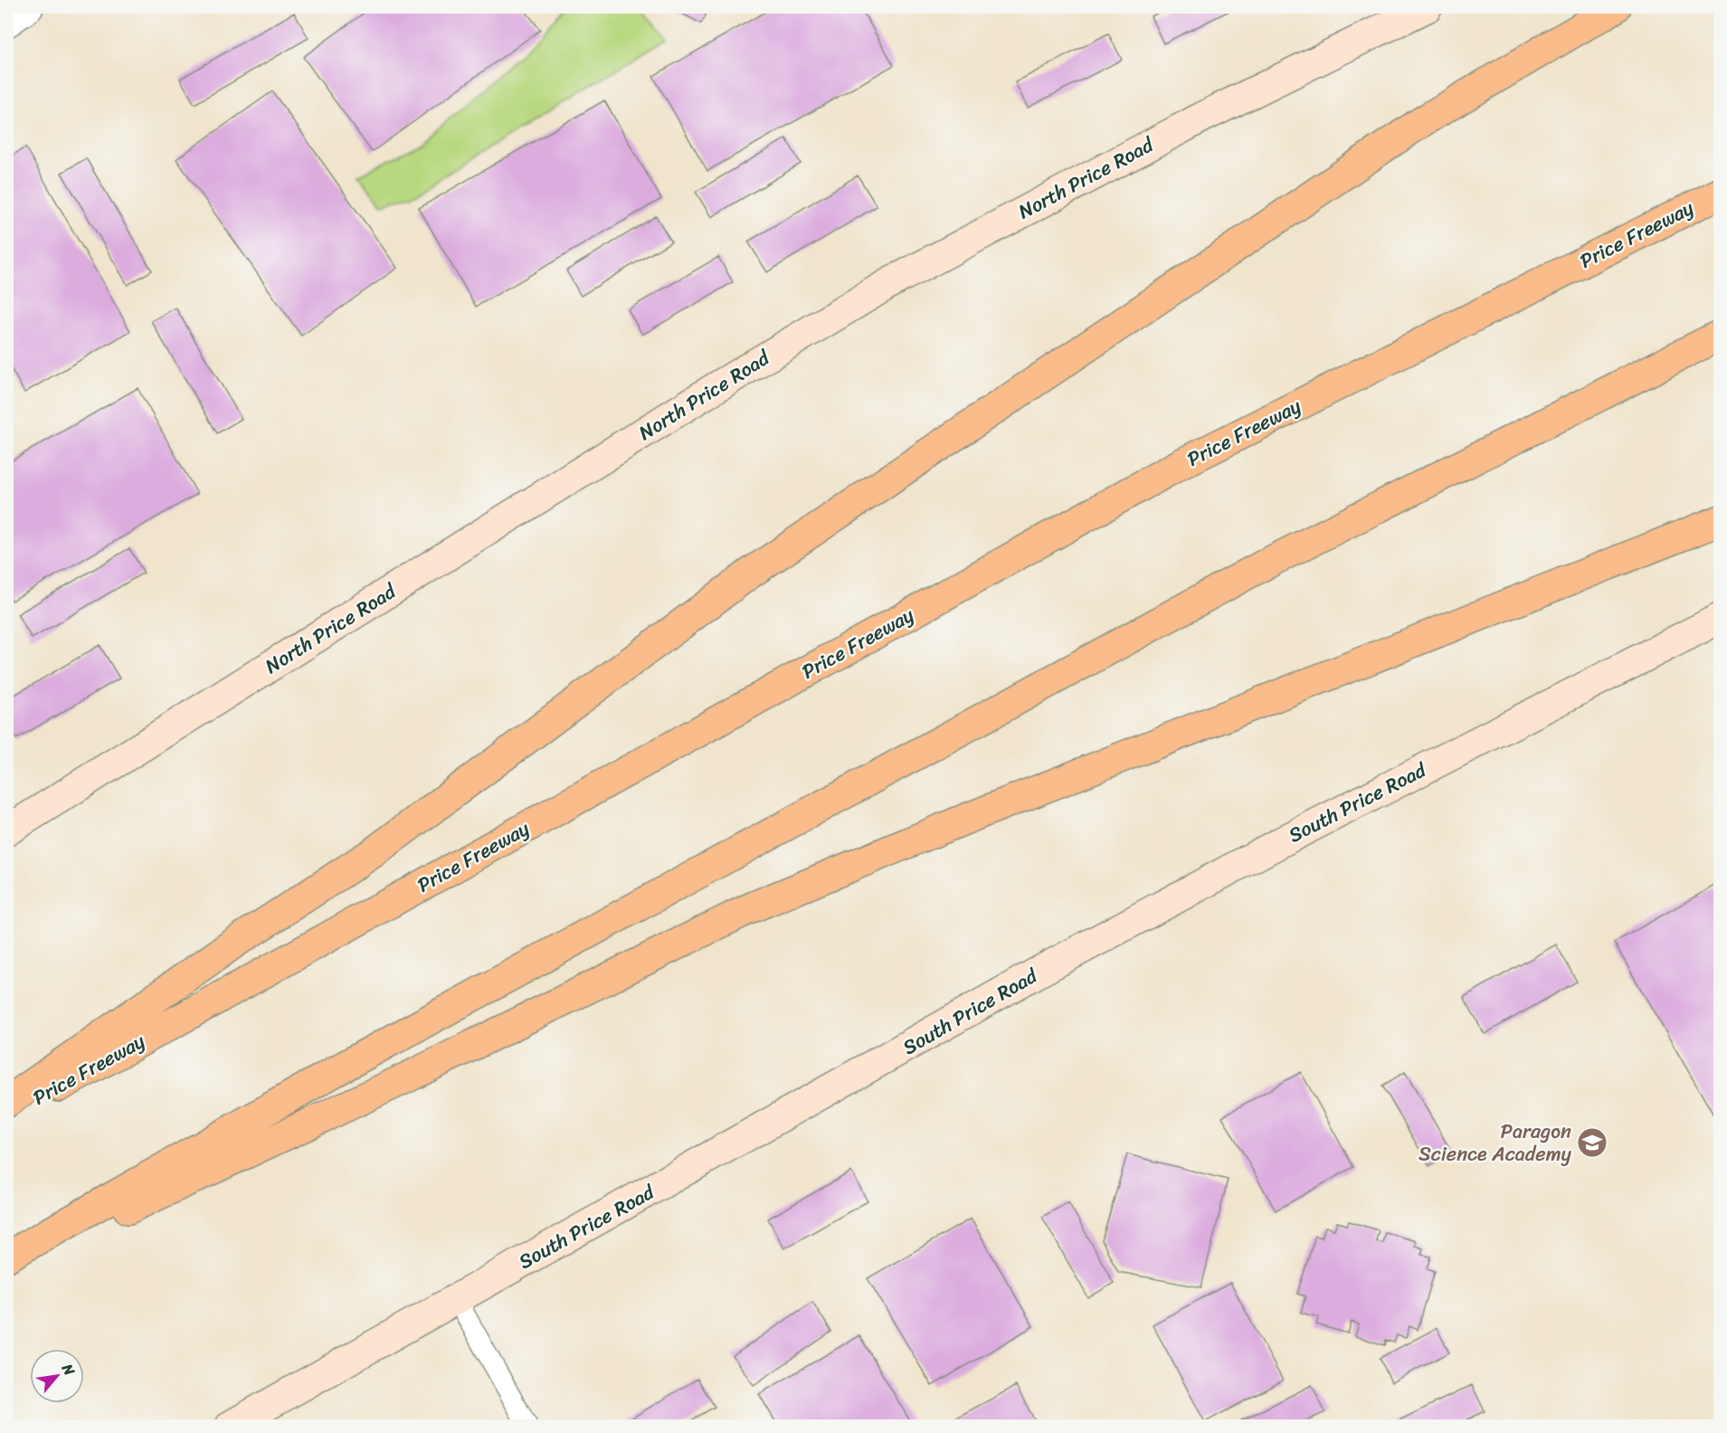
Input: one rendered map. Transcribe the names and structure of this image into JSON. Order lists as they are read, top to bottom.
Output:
{
  "streets": {
    "highway": ["Price Freeway"],
    "main road": ["North Price Road", "South Price Road"]
  },
  "places": {
    "school or university": ["Paragon Science Academy"]
  },
  "north": "top right"
}
